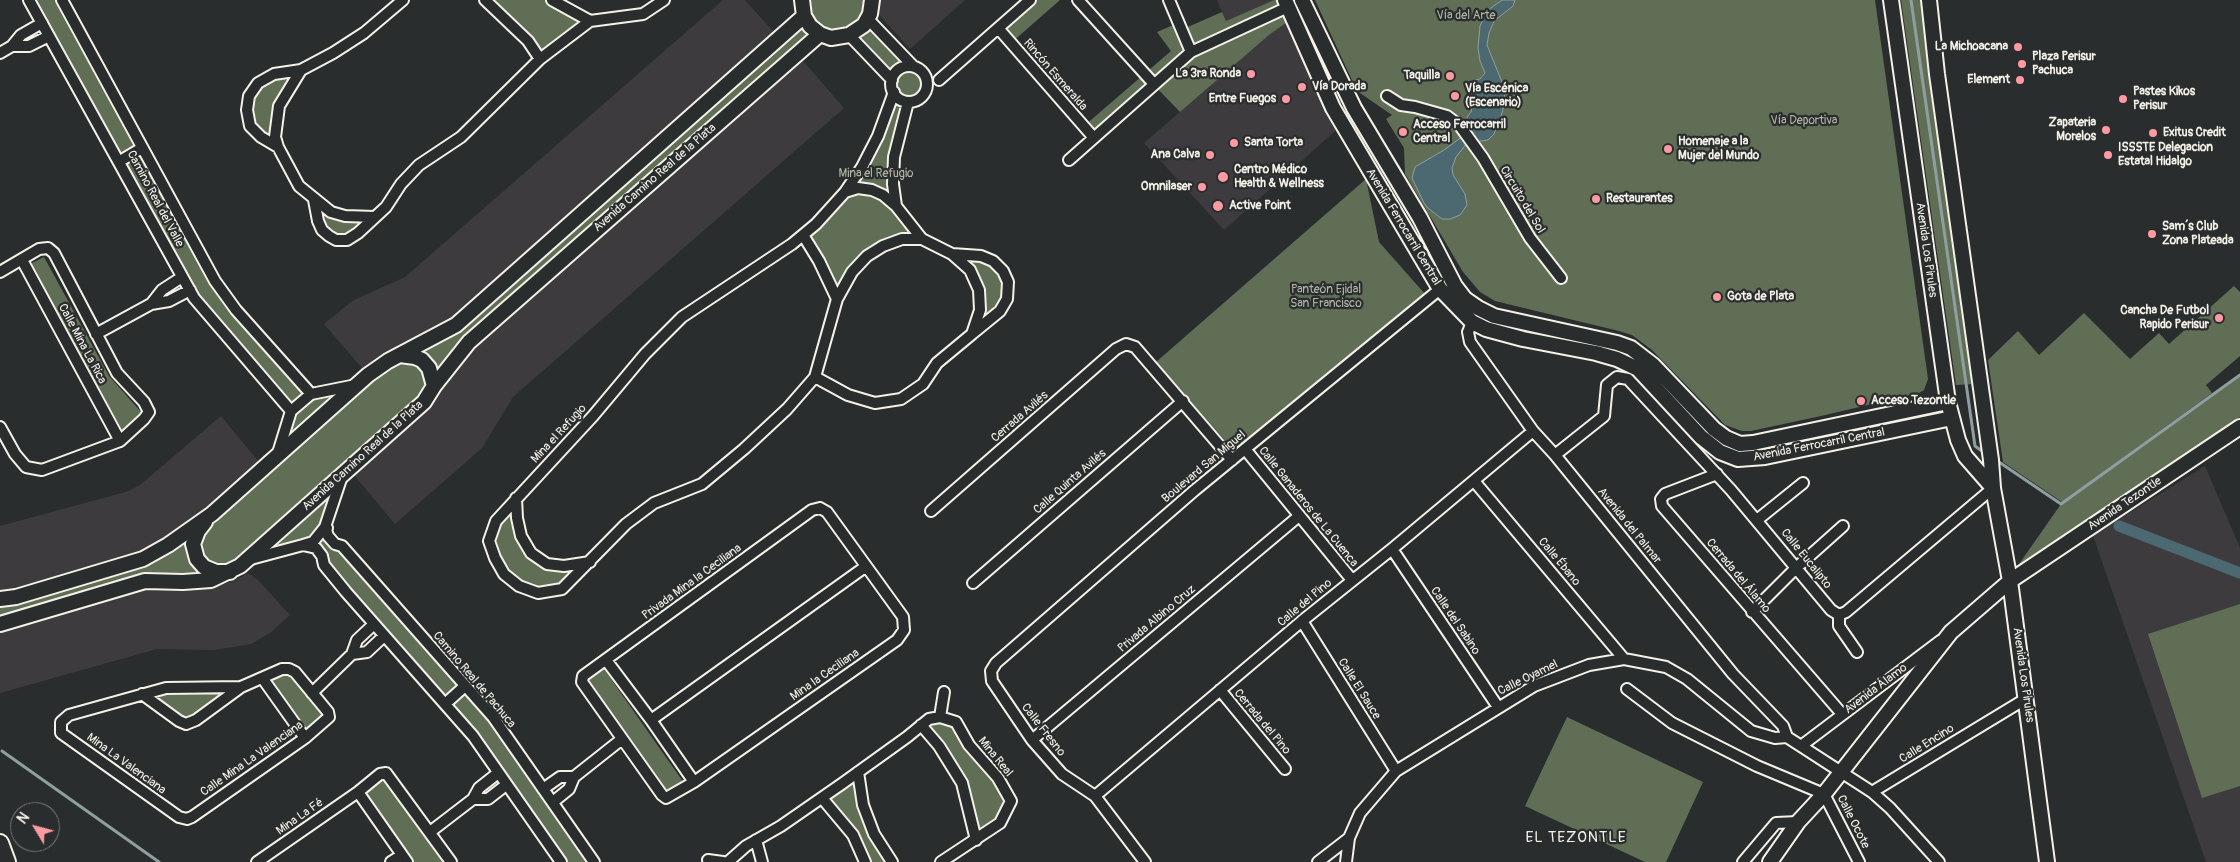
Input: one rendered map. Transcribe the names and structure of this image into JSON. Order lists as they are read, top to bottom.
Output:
{
  "streets": {
    "street": [
      "Rincón Esmeralda",
      "Avenida Camino Real de la Plata",
      "Camino Real del Valle",
      "Circuito del Sol",
      "Avenida Ferrocarril Central",
      "Avenida Los Pirules",
      "Calle Mina La Rica",
      "Cerrada Avilés",
      "Mina el Refugio",
      "Boulevard San Miguel",
      "Calle Quinta Avilés",
      "Avenida Tezontle",
      "Calle Ganaderos de La Cuenca",
      "Avenida del Palmar",
      "Calle Eucalipto",
      "Calle Ébano",
      "Cerrada del Álamo",
      "Privada Mina la Ceciliana",
      "Calle del Pino",
      "Privada Albino Cruz",
      "Calle del Sabino",
      "Mina la Ceciliana",
      "Calle Oyamel",
      "Camino Real de Pachuca",
      "Calle El Sauce",
      "Avenida Álamo",
      "Cerrada del Pino",
      "Calle Fresno",
      "Calle Encino",
      "Mina Real",
      "Calle Mina La Valenciana",
      "Mina La Valenciana",
      "Mina La Fé",
      "Calle Ocote"
    ]
  },
  "crossings": [
    ["Camino Real del Valle", "Calle Mina La Rica"],
    ["Avenida Ferrocarril Central", "Avenida Los Pirules"],
    ["Avenida Ferrocarril Central", "Boulevard San Miguel"],
    ["Avenida Ferrocarril Central", "Avenida del Palmar"],
    ["Avenida Los Pirules", "Avenida Tezontle"],
    ["Avenida Los Pirules", "Avenida Álamo"],
    ["Avenida Los Pirules", "Calle Encino"],
    ["Cerrada Avilés", "Calle Quinta Avilés"],
    ["Boulevard San Miguel", "Calle Ganaderos de La Cuenca"],
    ["Boulevard San Miguel", "Calle Fresno"],
    ["Avenida Tezontle", "Avenida Álamo"],
    ["Calle Ganaderos de La Cuenca", "Calle del Pino"],
    ["Calle Ganaderos de La Cuenca", "Privada Albino Cruz"],
    ["Avenida del Palmar", "Calle Eucalipto"],
    ["Avenida del Palmar", "Calle del Pino"],
    ["Avenida del Palmar", "Calle Oyamel"],
    ["Calle Eucalipto", "Cerrada del Álamo"],
    ["Calle Ébano", "Calle del Pino"],
    ["Calle Ébano", "Calle Oyamel"],
    ["Cerrada del Álamo", "Avenida Álamo"],
    ["Privada Mina la Ceciliana", "Mina la Ceciliana"],
    ["Calle del Pino", "Calle del Sabino"],
    ["Calle del Pino", "Calle El Sauce"],
    ["Calle del Pino", "Cerrada del Pino"],
    ["Calle del Pino", "Calle Fresno"],
    ["Privada Albino Cruz", "Calle Fresno"],
    ["Calle del Sabino", "Calle Oyamel"],
    ["Calle Oyamel", "Calle El Sauce"],
    ["Avenida Álamo", "Calle Ocote"],
    ["Calle Mina La Valenciana", "Mina La Valenciana"]
  ],
  "districts": ["EL TEZONTLE"],
  "parks": [
    "Vía del Arte",
    "Vía Deportiva",
    "Mina el Refugio",
    "Panteón Ejidal San Francisco"
  ],
  "places": [
    "La Michoacana",
    "Plaza Perisur Pachuca",
    "La 3ra Ronda",
    "Taquilla",
    "Element",
    "Vía Dorada",
    "Vía Escénica (Escenario)",
    "Entre Fuegos",
    "Pastes Kikos Perisur",
    "Zapateria Morelos",
    "Acceso Ferrocarril Central",
    "Exitus Credit",
    "Santa Torta",
    "Homenaje a la Mujer del Mundo",
    "Ana Calva",
    "ISSSTE Delegacion Estatal Hidalgo",
    "Centro Médico Health & Wellness",
    "Omnilaser",
    "Restaurantes",
    "Active Point",
    "Sam´s Club Zona Plateada",
    "Gota de Plata",
    "Cancha De Futbol Rapido Perisur",
    "Acceso Tezontle"
  ],
  "north": "top left"
}
